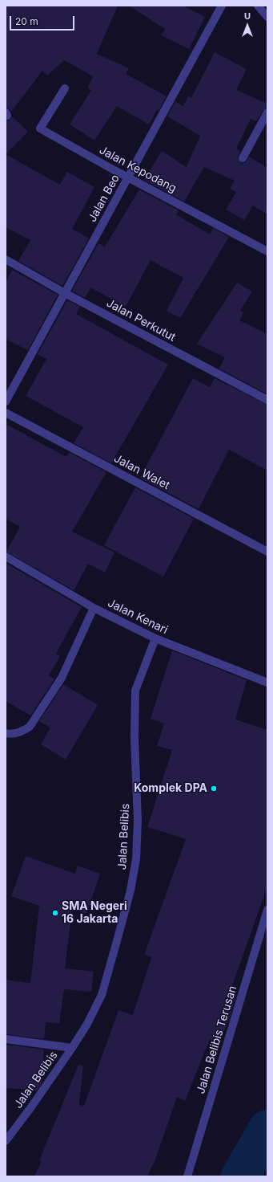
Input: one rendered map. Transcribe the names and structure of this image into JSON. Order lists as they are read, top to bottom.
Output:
{
  "streets": {
    "street": [
      "Jalan Kepodang",
      "Jalan Beo",
      "Jalan Perkutut",
      "Jalan Walet",
      "Jalan Kenari",
      "Jalan Belibis",
      "Jalan Belibis Terusan"
    ]
  },
  "crossings": [
    ["Jalan Kepodang", "Jalan Beo"],
    ["Jalan Beo", "Jalan Perkutut"],
    ["Jalan Kenari", "Jalan Belibis"]
  ],
  "places": ["Komplek DPA", "SMA Negeri 16 Jakarta"],
  "scale_bar": "20 m",
  "north": "top"
}
